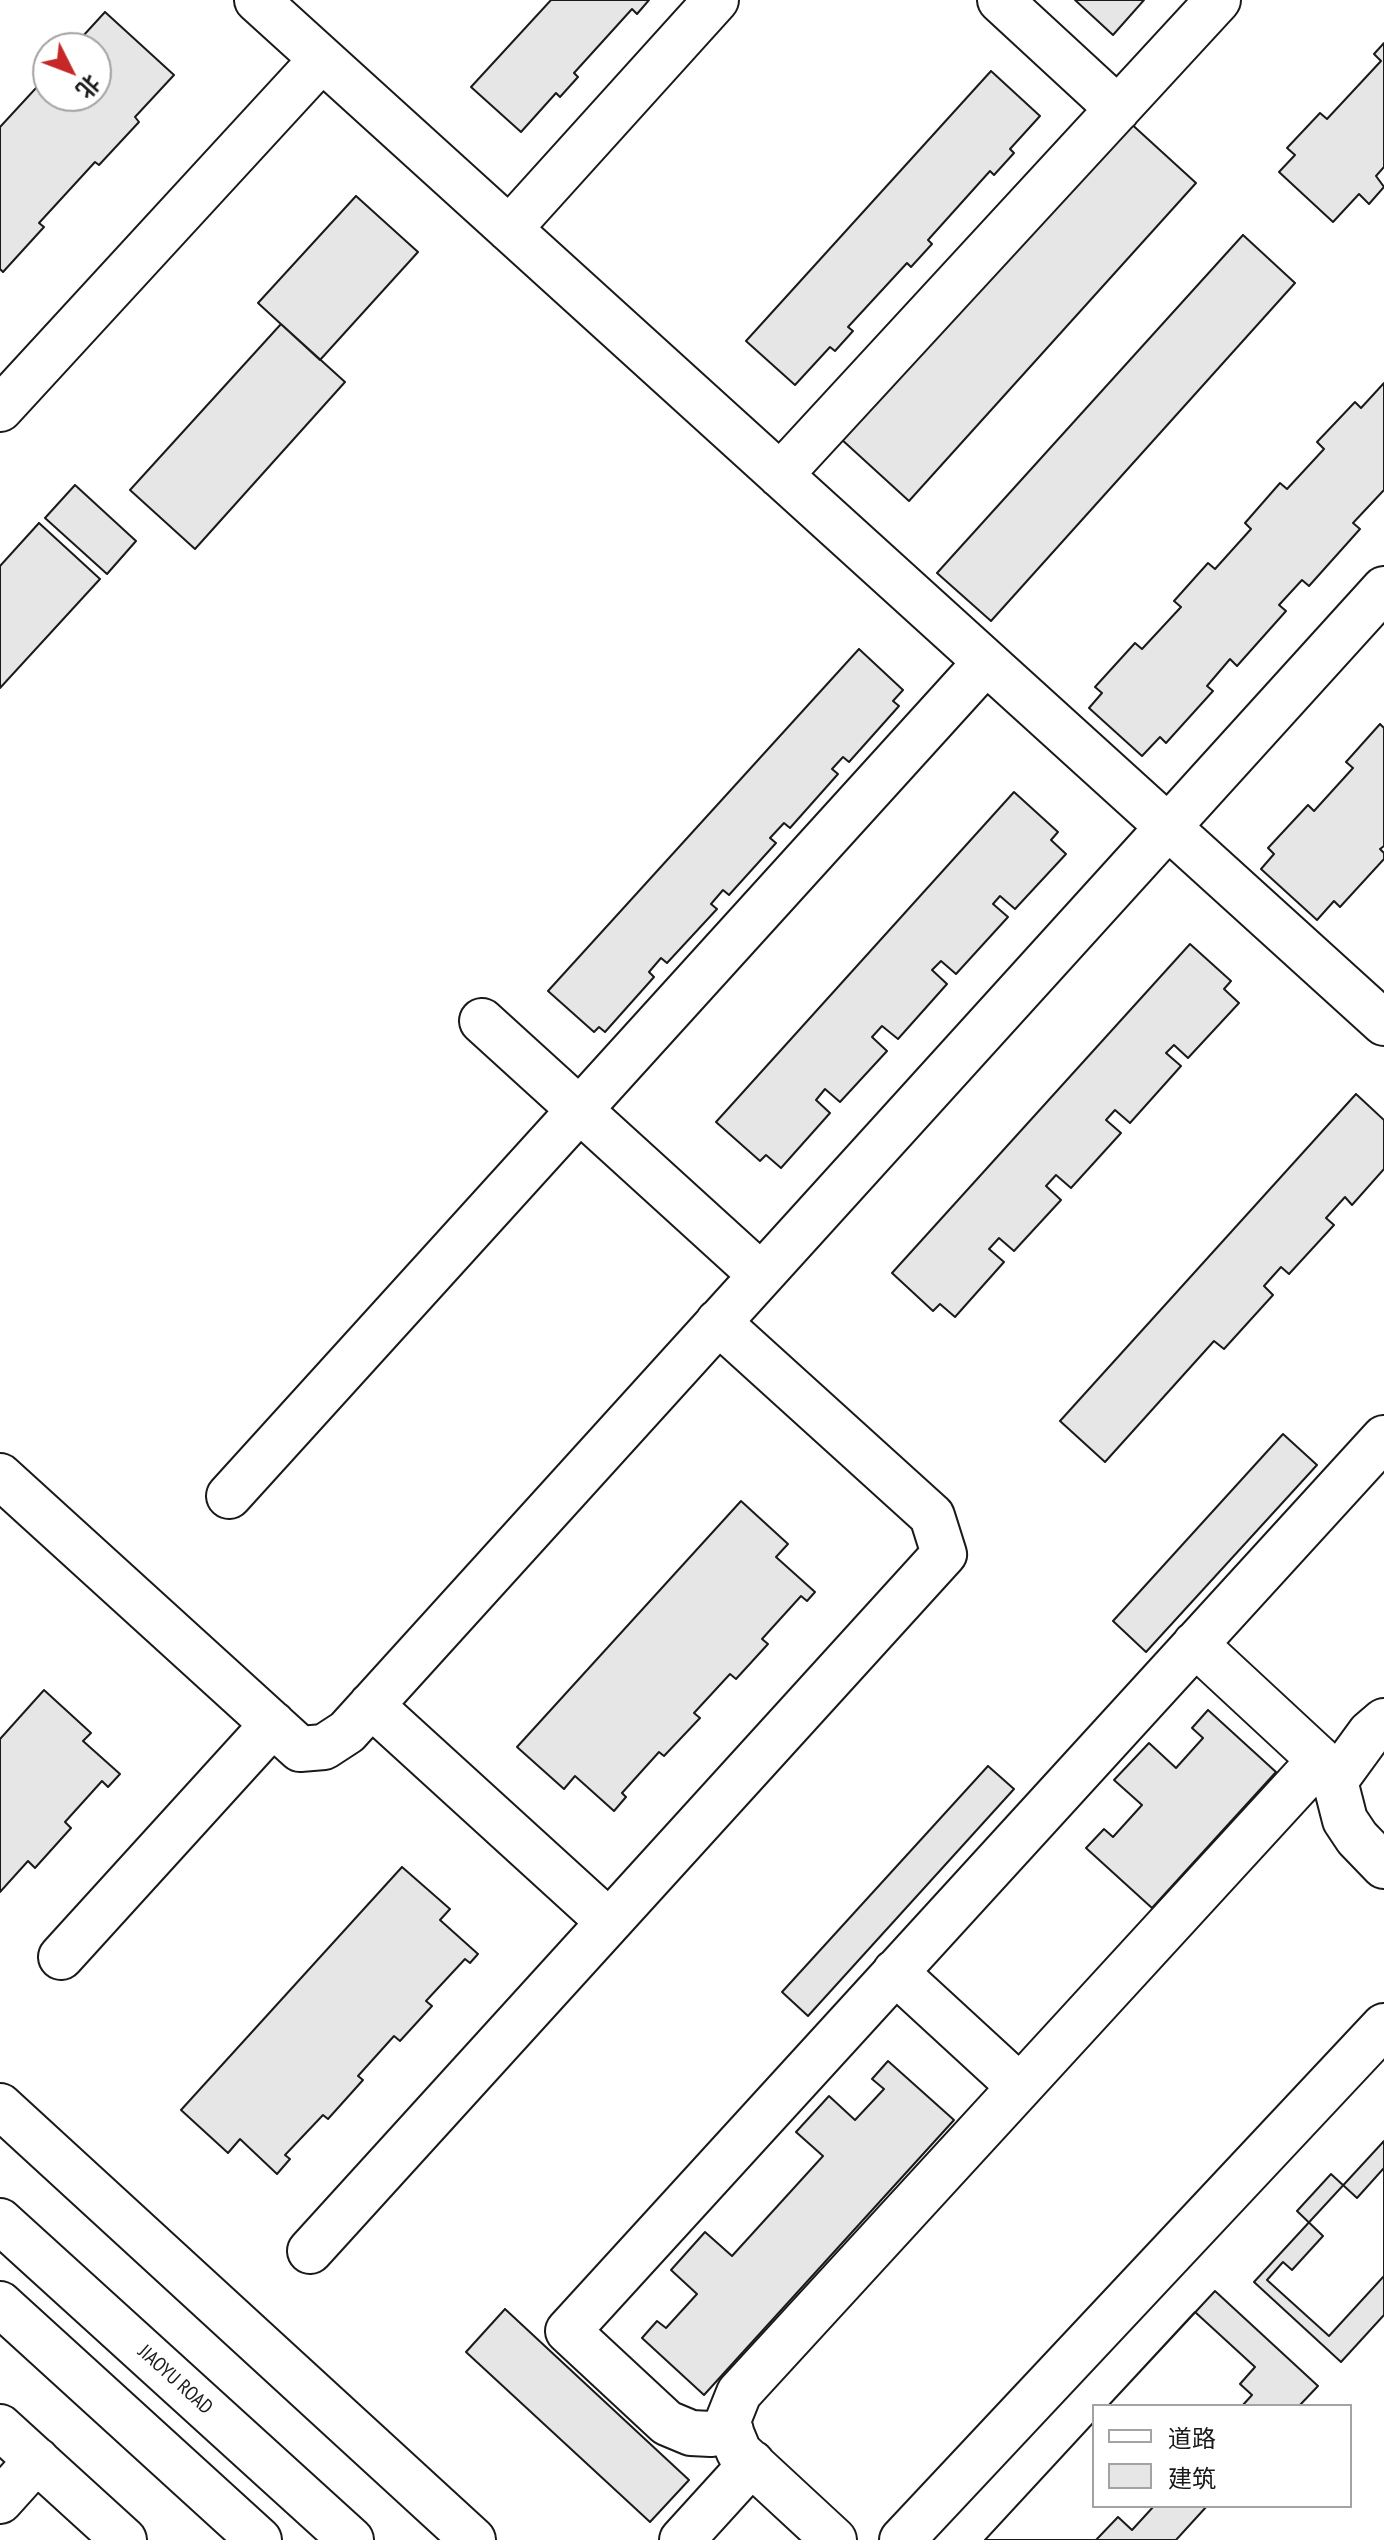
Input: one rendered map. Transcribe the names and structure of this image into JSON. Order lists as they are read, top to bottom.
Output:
{
  "streets": {
    "main road": ["JIAOYU ROAD"]
  },
  "legend": ["道路", "建筑"],
  "north": "bottom right"
}
